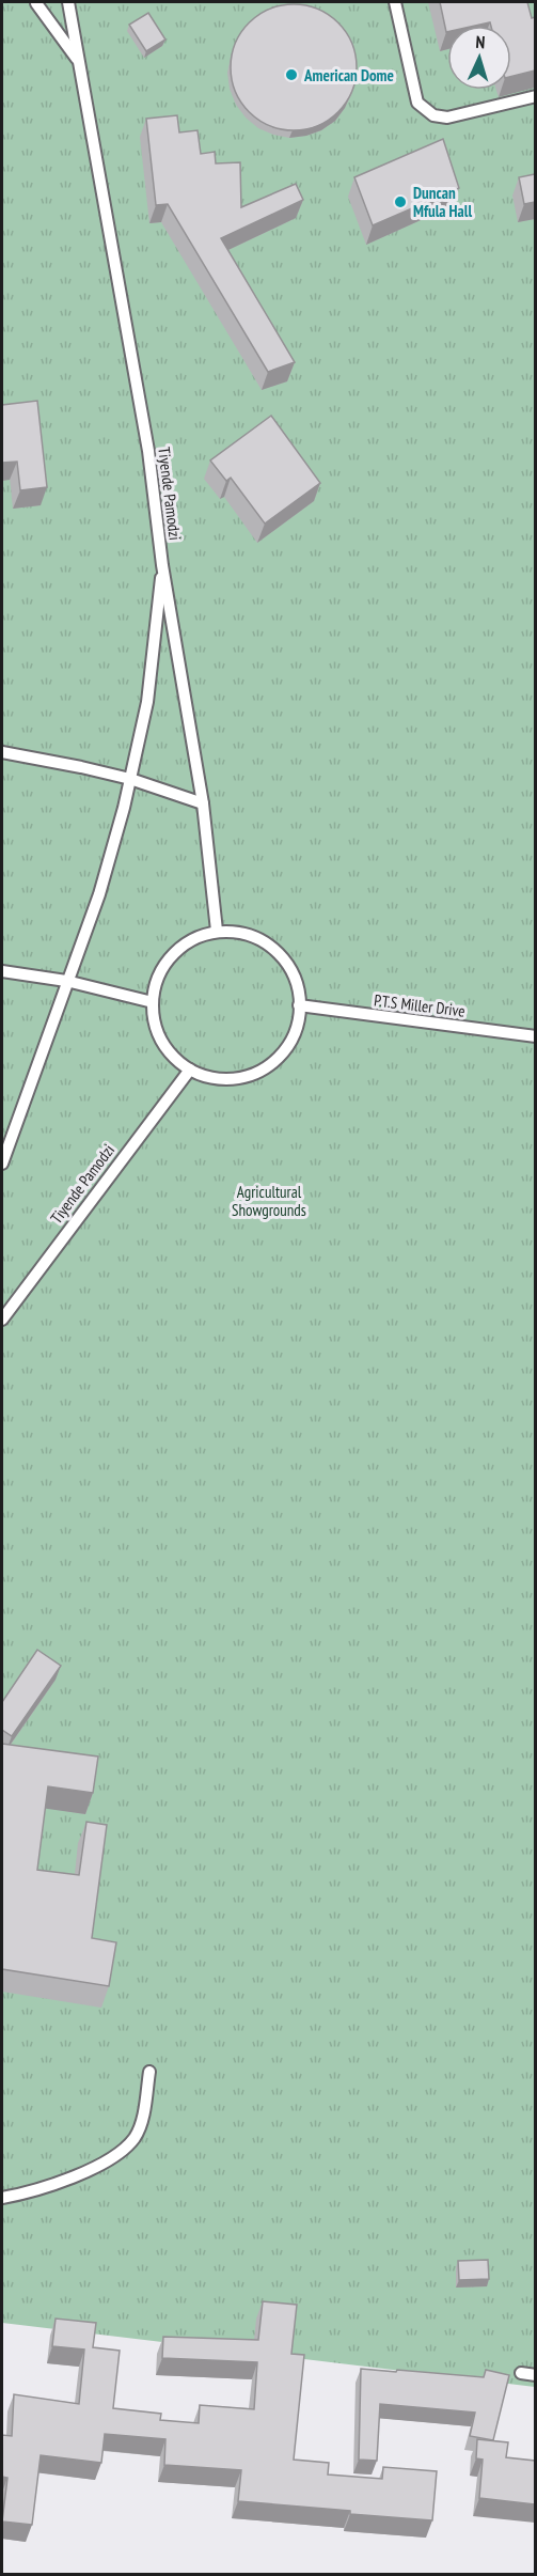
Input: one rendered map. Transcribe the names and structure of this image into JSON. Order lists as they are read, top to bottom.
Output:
{
  "streets": {
    "lane": ["Tiyende Pamodzi", "P.T.S Miller Drive"]
  },
  "crossings": [
    ["Tiyende Pamodzi", "P.T.S Miller Drive"]
  ],
  "parks": ["Agricultural Showgrounds"],
  "places": ["American Dome", "Duncan Mfula Hall"],
  "north": "top"
}
